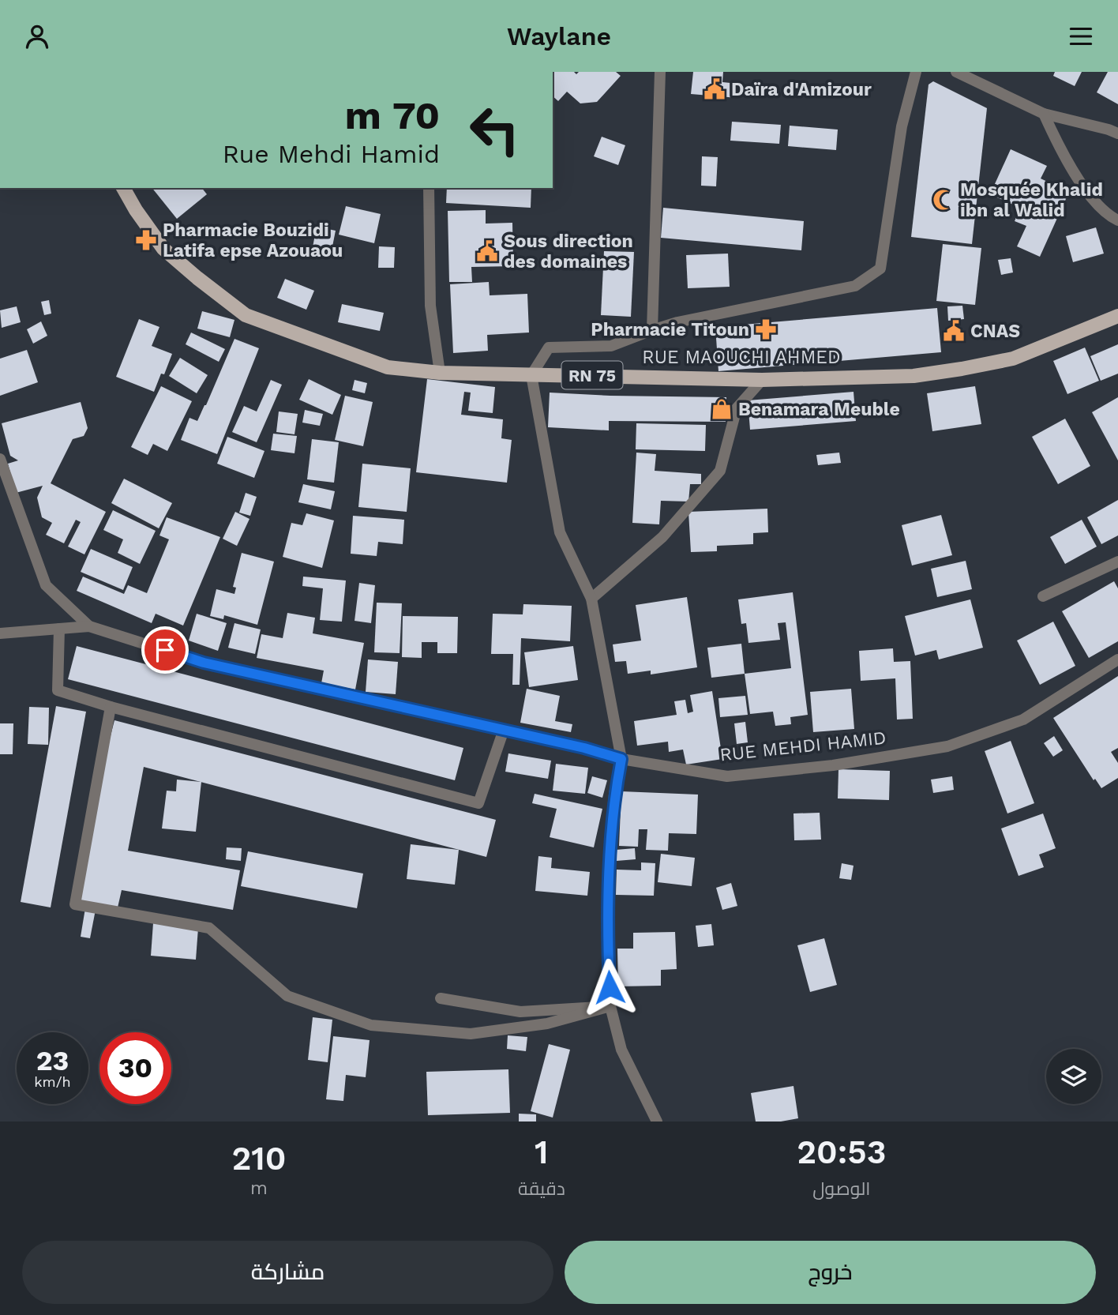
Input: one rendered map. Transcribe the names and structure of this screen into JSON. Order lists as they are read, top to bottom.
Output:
{
  "streets": {
    "main road": ["RUE MAOUCHI AHMED", "RN 75"],
    "street": ["RUE MEHDI HAMID"]
  },
  "places": {
    "public building": ["Daïra d'Amizour", "Sous direction des domaines", "CNAS"],
    "mosque": ["Mosquée Khalid ibn al Walid"],
    "pharmacy": ["Pharmacie Bouzidi Latifa epse Azouaou", "Pharmacie Titoun"],
    "shop": ["Benamara Meuble"]
  },
  "page": {
    "header": "Waylane",
    "turn": ["70 m", "Rue Mehdi Hamid"],
    "speed": "23 km/h",
    "limit": "30",
    "eta": [
      "20:53",
      "الوصول",
      "1",
      "دقيقة",
      "210",
      "m"
    ],
    "buttons": ["خروج", "مشاركة"]
  }
}
